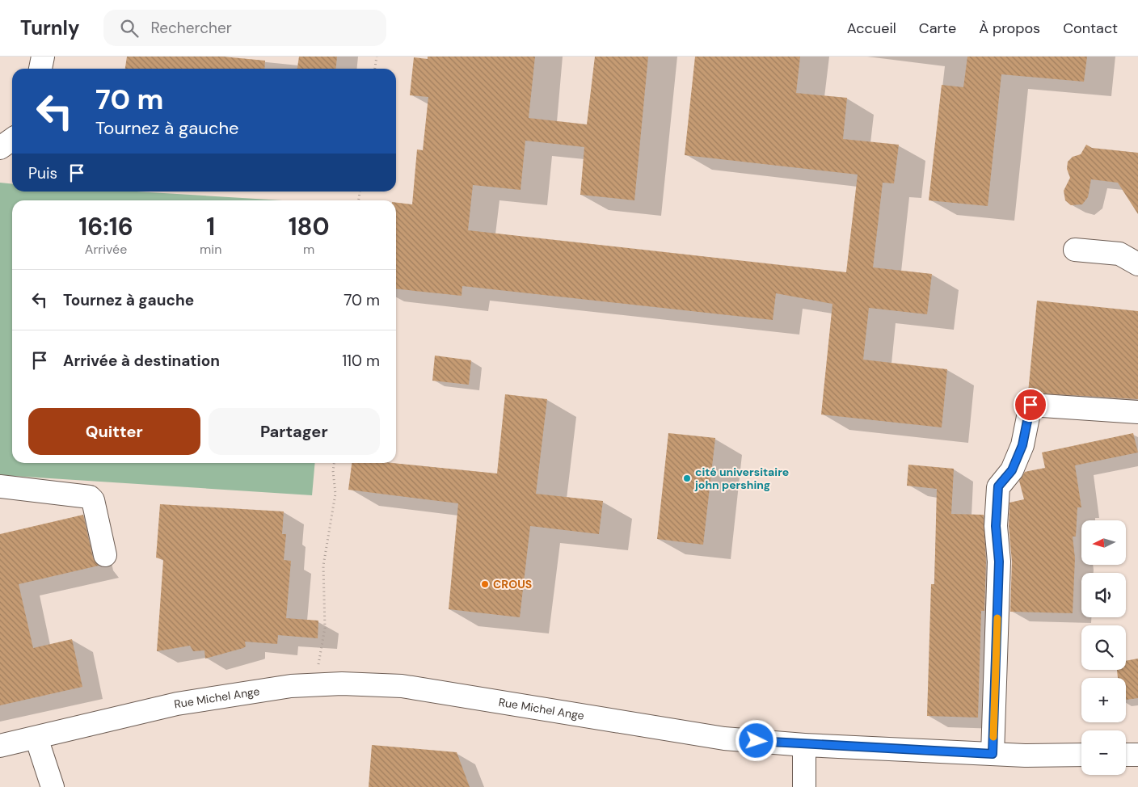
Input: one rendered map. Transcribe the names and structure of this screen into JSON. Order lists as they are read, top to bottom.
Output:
{
  "streets": {
    "street": ["Rue Michel Ange"]
  },
  "places": ["cité universitaire john pershing", "CROUS"],
  "north": "left",
  "page": {
    "header": "Turnly",
    "search": "Rechercher",
    "nav": [
      "Accueil",
      "Carte",
      "À propos",
      "Contact"
    ],
    "turn": ["70 m", "Tournez à gauche"],
    "then": "Puis",
    "eta": [
      "16:16",
      "Arrivée",
      "1",
      "min",
      "180",
      "m"
    ],
    "list": [
      {
        "name": "Tournez à gauche",
        "value": "70 m"
      },
      {
        "name": "Arrivée à destination",
        "value": "110 m"
      }
    ],
    "buttons": ["Quitter", "Partager"],
    "map_buttons": ["+", "−"]
  }
}
